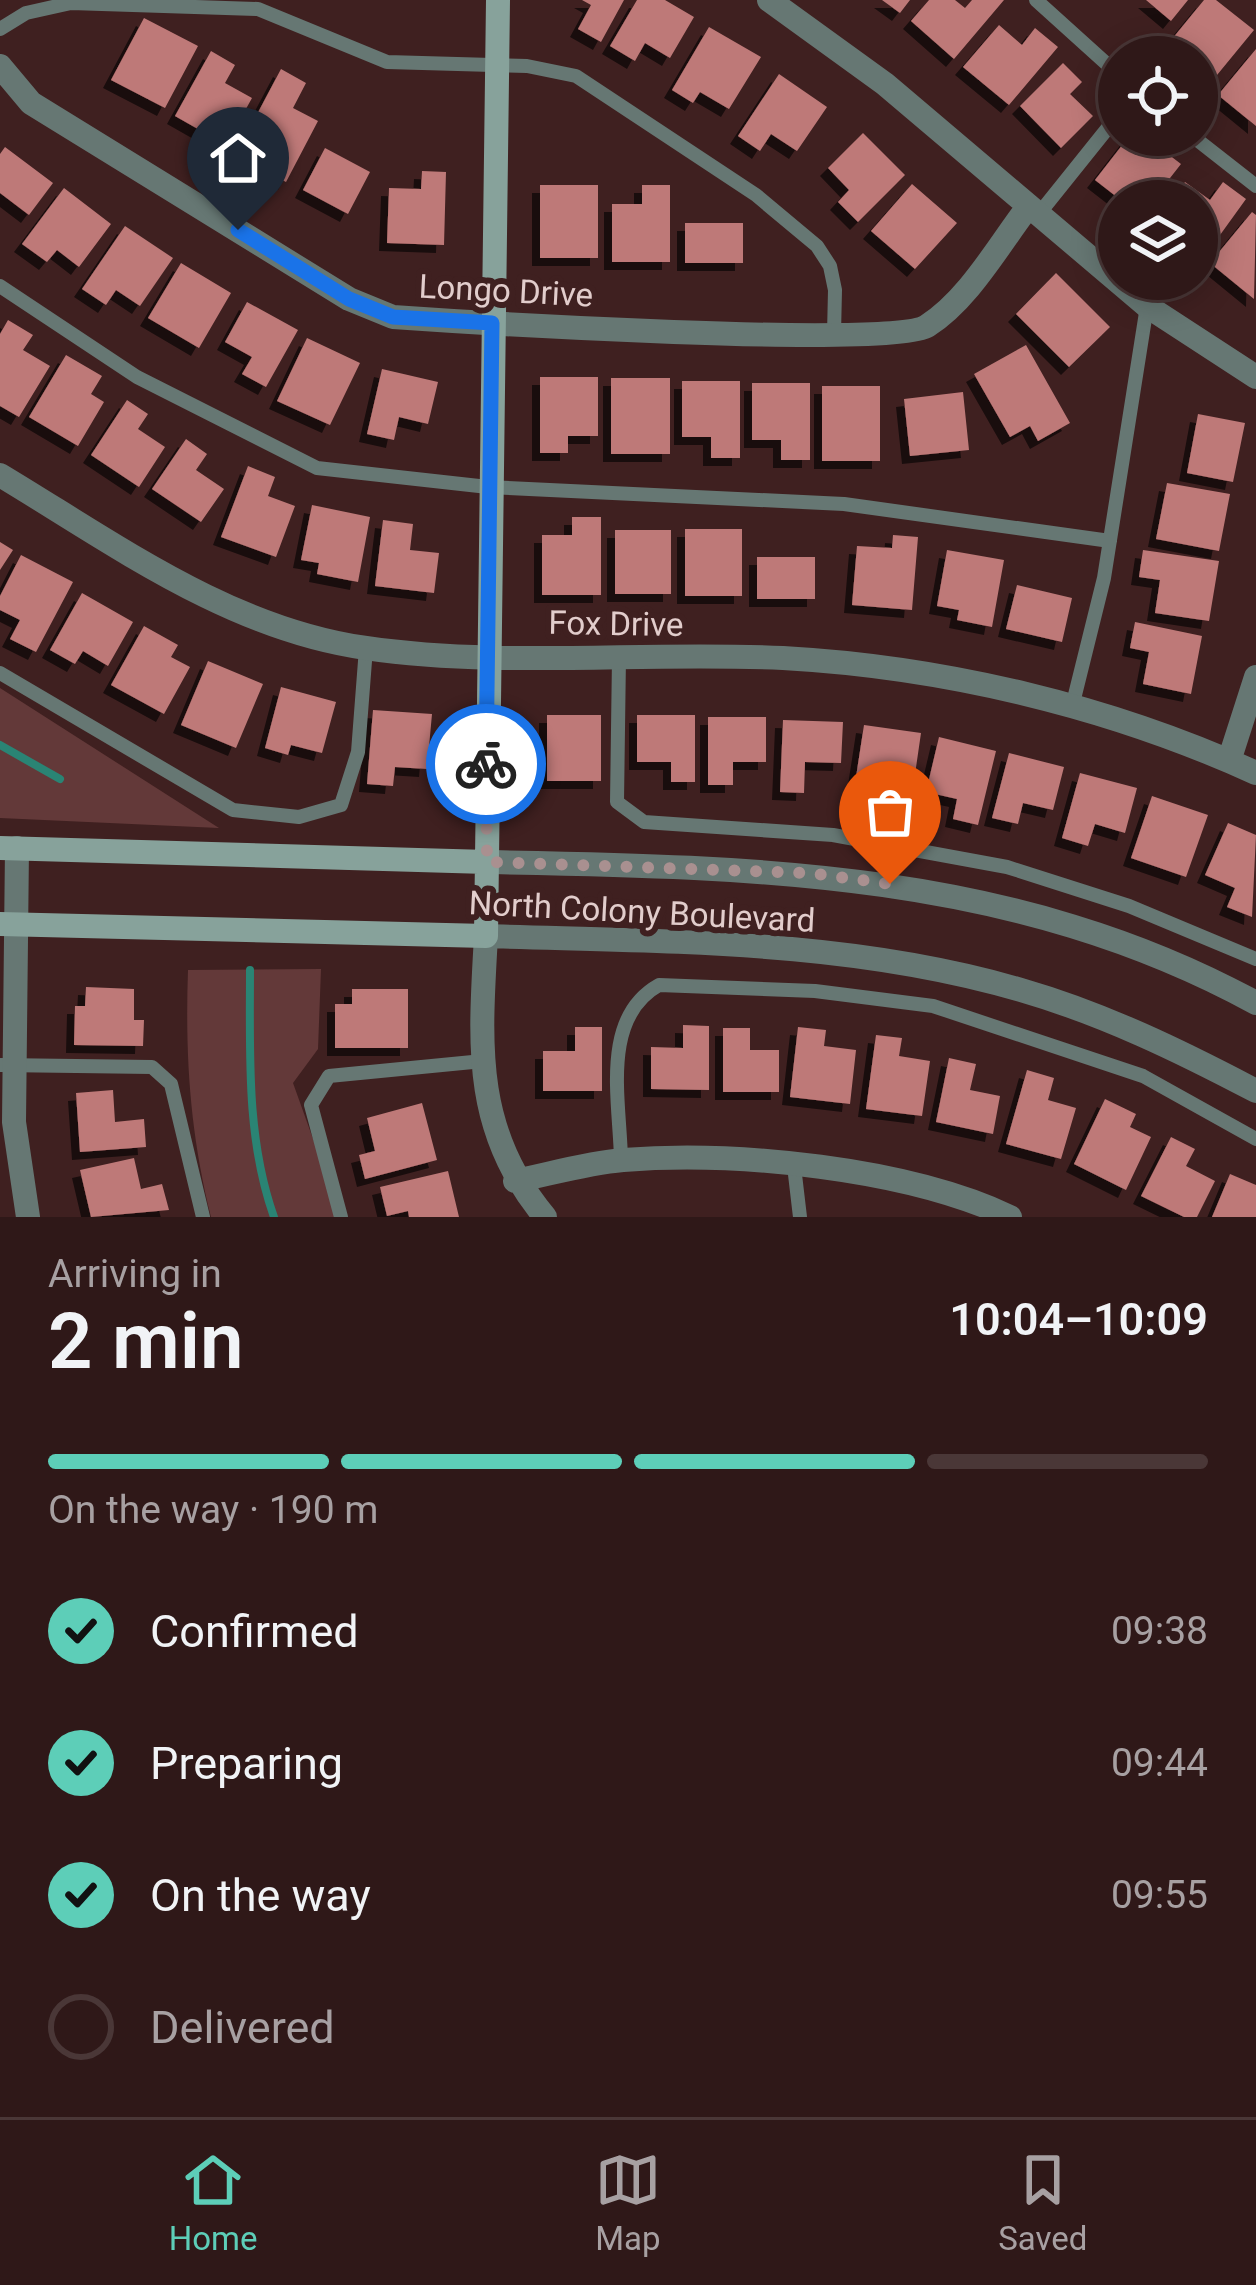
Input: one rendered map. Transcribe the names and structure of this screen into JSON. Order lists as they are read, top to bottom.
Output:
{
  "streets": {
    "street": ["Longo Drive", "Fox Drive", "North Colony Boulevard"]
  },
  "page": {
    "heading": ["2 min", "Arriving in", "10:04–10:09"],
    "bar": "On the way · 190 m",
    "list": [
      ["Confirmed", "09:38"],
      ["Preparing", "09:44"],
      ["On the way", "09:55"],
      "Delivered"
    ],
    "tabs": ["Home", "Map", "Saved"]
  }
}
